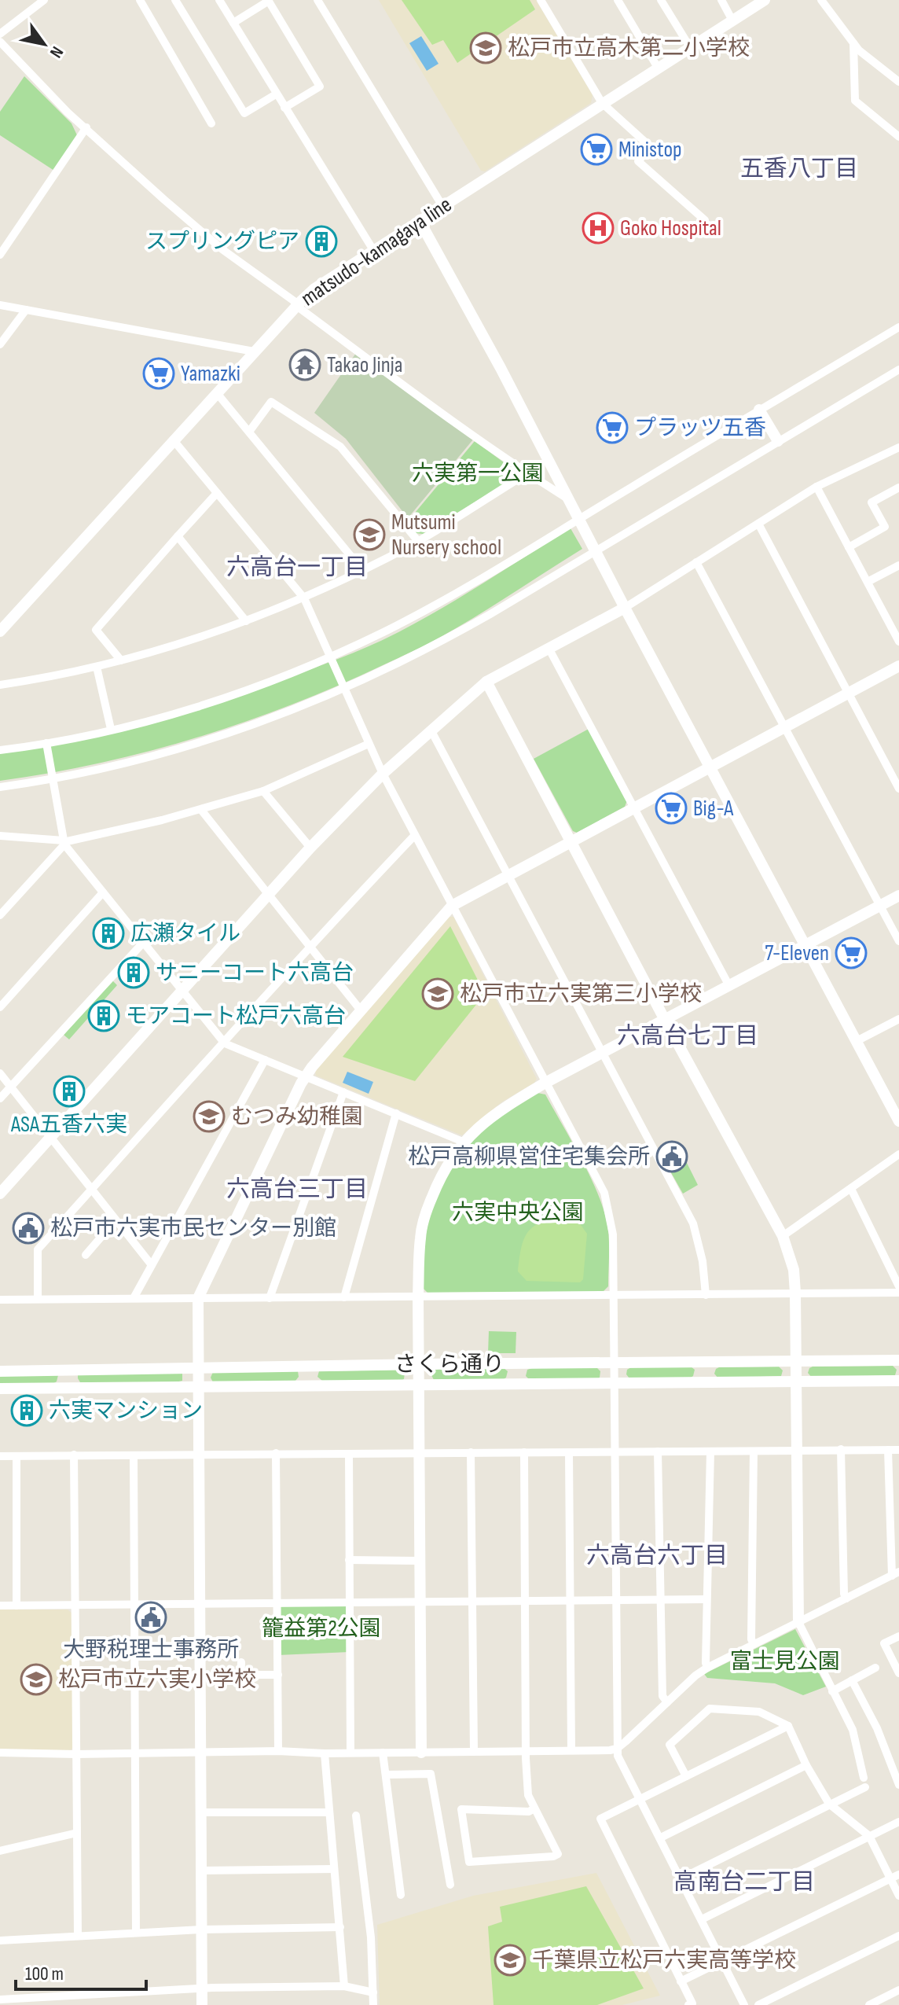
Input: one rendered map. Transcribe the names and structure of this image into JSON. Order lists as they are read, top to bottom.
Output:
{
  "streets": {
    "street": ["matsudo-kamagaya line", "さくら通り"]
  },
  "districts": [
    "五香八丁目",
    "六高台一丁目",
    "六高台七丁目",
    "六高台三丁目",
    "六高台六丁目",
    "高南台二丁目"
  ],
  "parks": [
    "六実第一公園",
    "六実中央公園",
    "籠益第2公園",
    "富士見公園"
  ],
  "places": {
    "school or university": [
      "松戸市立高木第二小学校",
      "Mutsumi Nursery school",
      "松戸市立六実第三小学校",
      "むつみ幼稚園",
      "松戸市立六実小学校",
      "千葉県立松戸六実高等学校"
    ],
    "supermarket": [
      "Ministop",
      "Yamazki",
      "プラッツ五香",
      "Big-A",
      "7-Eleven"
    ],
    "hospital": ["Goko Hospital"],
    "building": [
      "スプリングピア",
      "広瀬タイル",
      "サニーコート六高台",
      "モアコート松戸六高台",
      "ASA五香六実",
      "六実マンション"
    ],
    "temple": ["Takao Jinja"],
    "public building": ["松戸高柳県営住宅集会所", "松戸市六実市民センター別館", "大野税理士事務所"]
  },
  "scale_bar": "100 m",
  "north": "bottom right"
}
